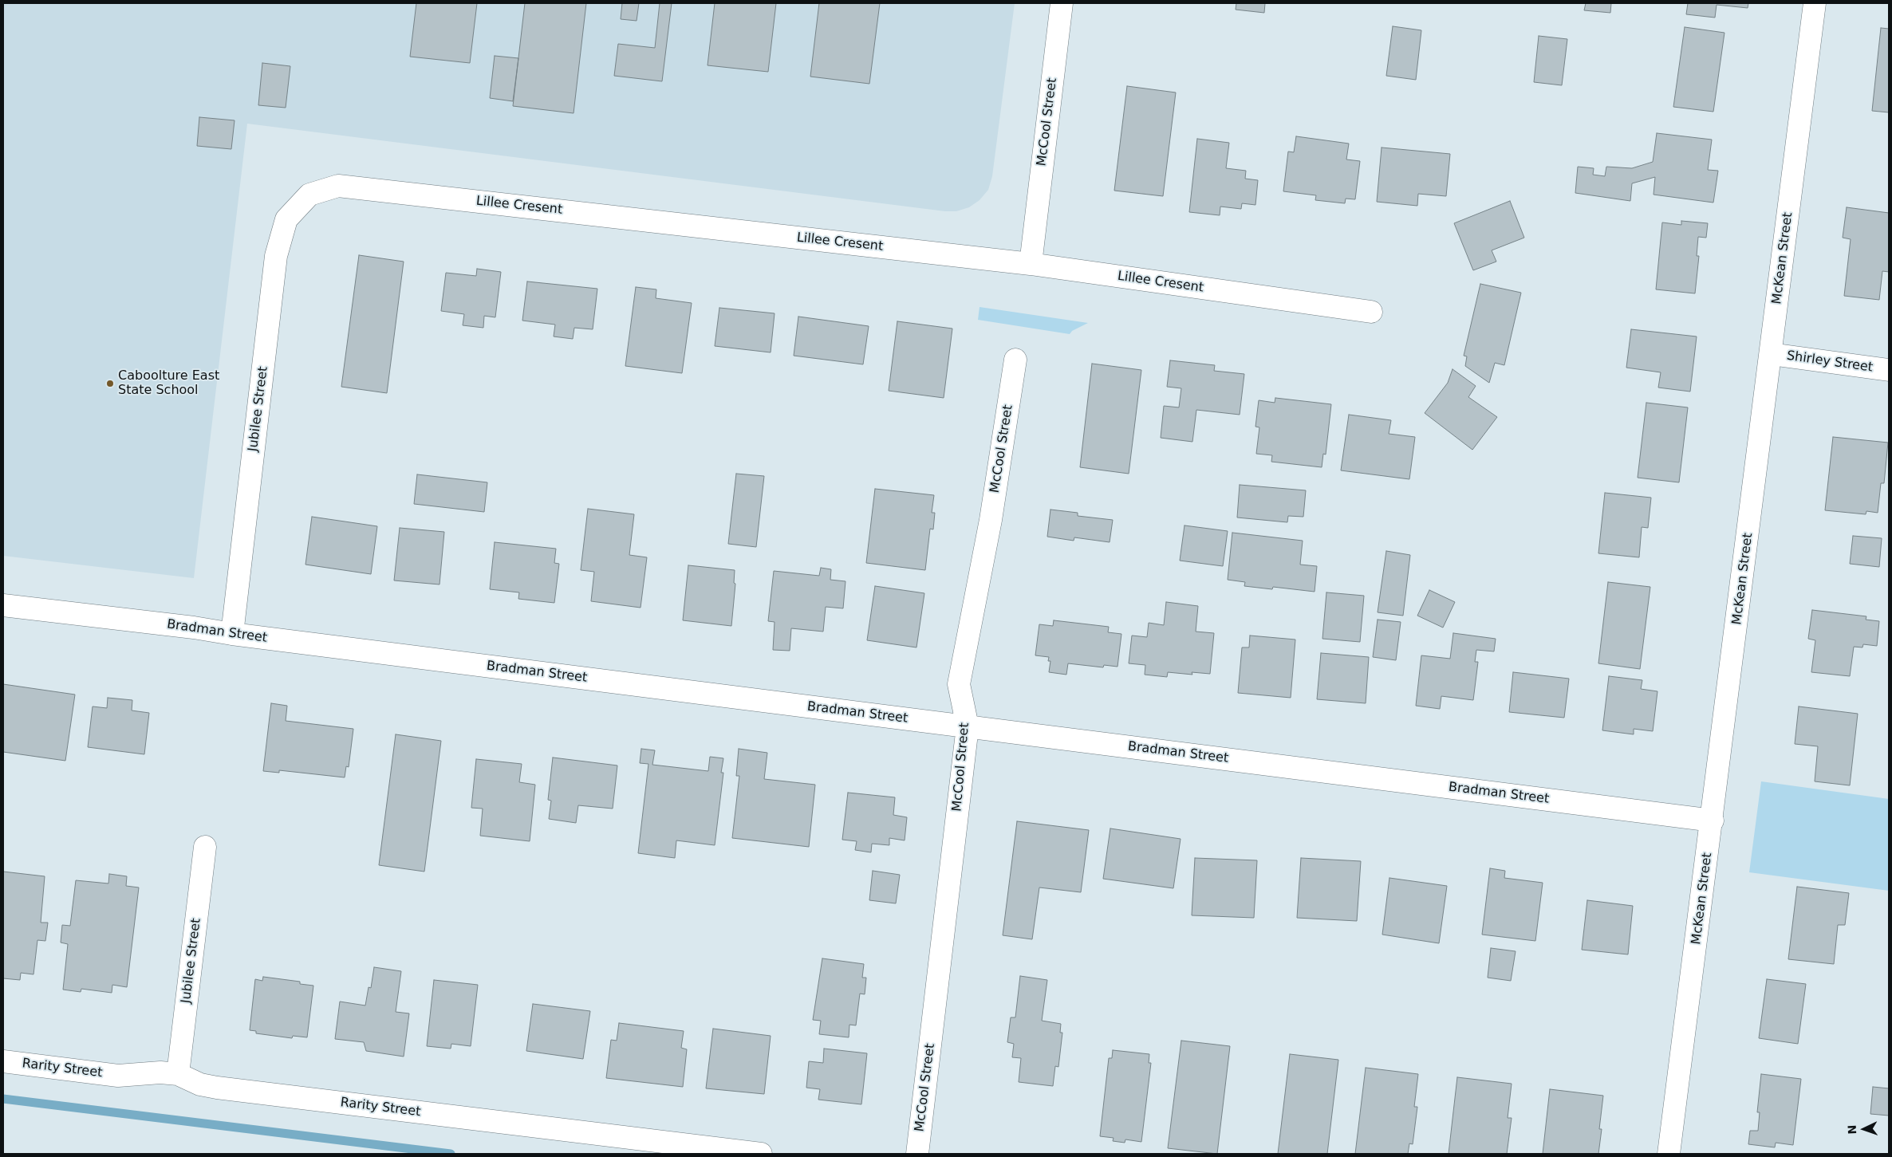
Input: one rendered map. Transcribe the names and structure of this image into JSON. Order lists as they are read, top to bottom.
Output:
{
  "streets": {
    "street": [
      "McCool Street",
      "Lillee Cresent",
      "McKean Street",
      "Shirley Street",
      "Jubilee Street",
      "Bradman Street",
      "Rarity Street"
    ]
  },
  "crossings": [
    ["McCool Street", "Lillee Cresent"],
    ["McCool Street", "Bradman Street"],
    ["Lillee Cresent", "Jubilee Street"],
    ["McKean Street", "Shirley Street"],
    ["McKean Street", "Bradman Street"],
    ["Jubilee Street", "Bradman Street"],
    ["Jubilee Street", "Rarity Street"]
  ],
  "places": ["Caboolture East State School"],
  "north": "left"
}
